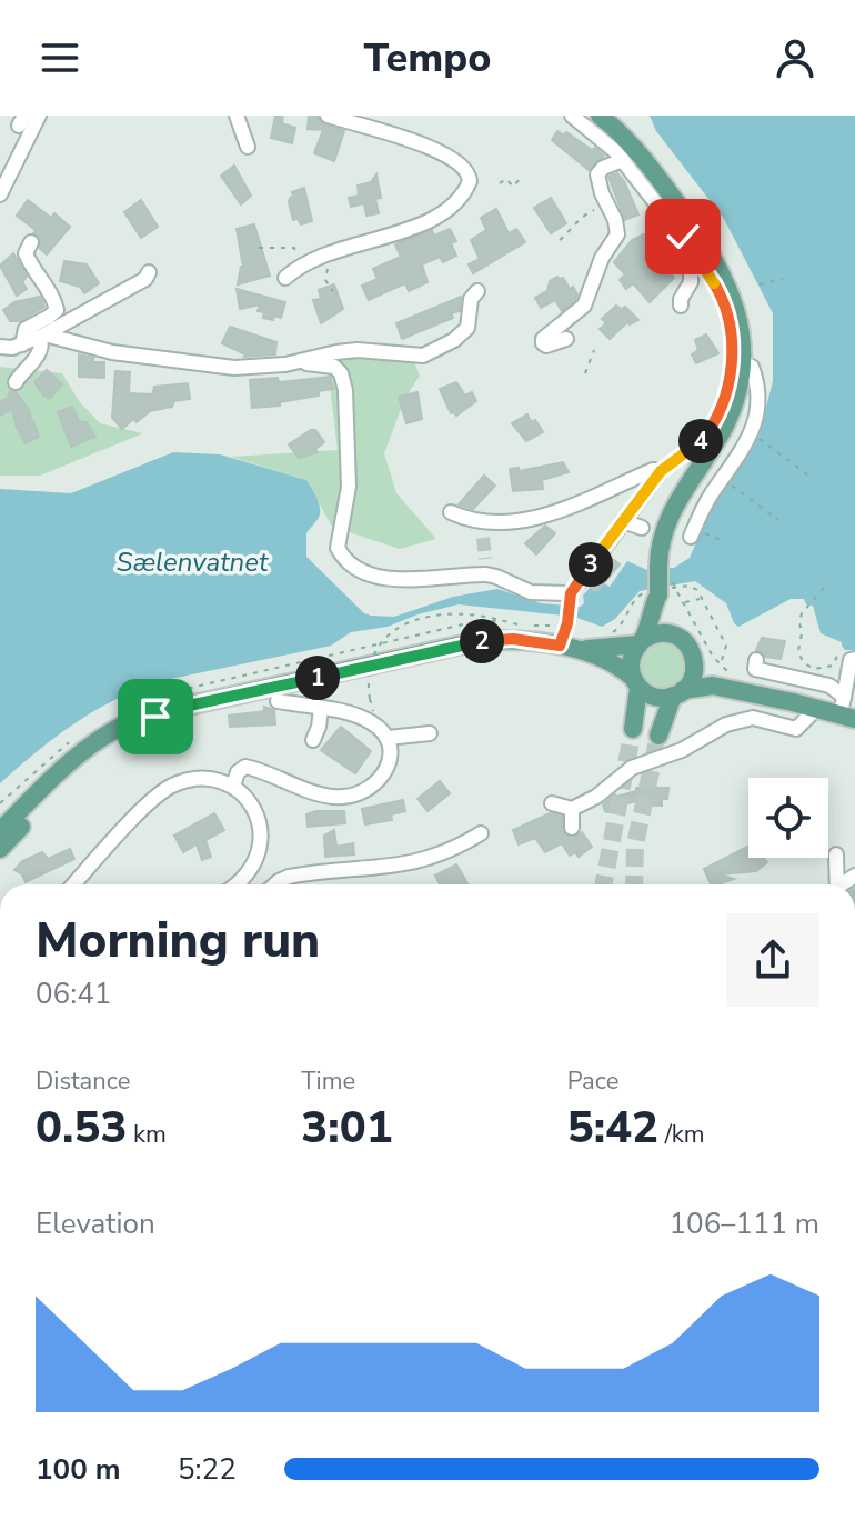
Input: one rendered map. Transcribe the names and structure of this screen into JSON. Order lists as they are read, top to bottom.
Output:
{
  "water": ["Sælenvatnet"],
  "page": {
    "header": "Tempo",
    "pins": [
      "4",
      "3",
      "2",
      "1"
    ],
    "heading": ["Morning run", "06:41"],
    "stats": [
      ["Distance", "0.53 km"],
      ["Time", "3:01"],
      ["Pace", "5:42 /km"]
    ],
    "chart": ["Elevation", "106–111 m"],
    "list": [
      {
        "name": "100 m",
        "note": "5:22"
      }
    ]
  }
}
